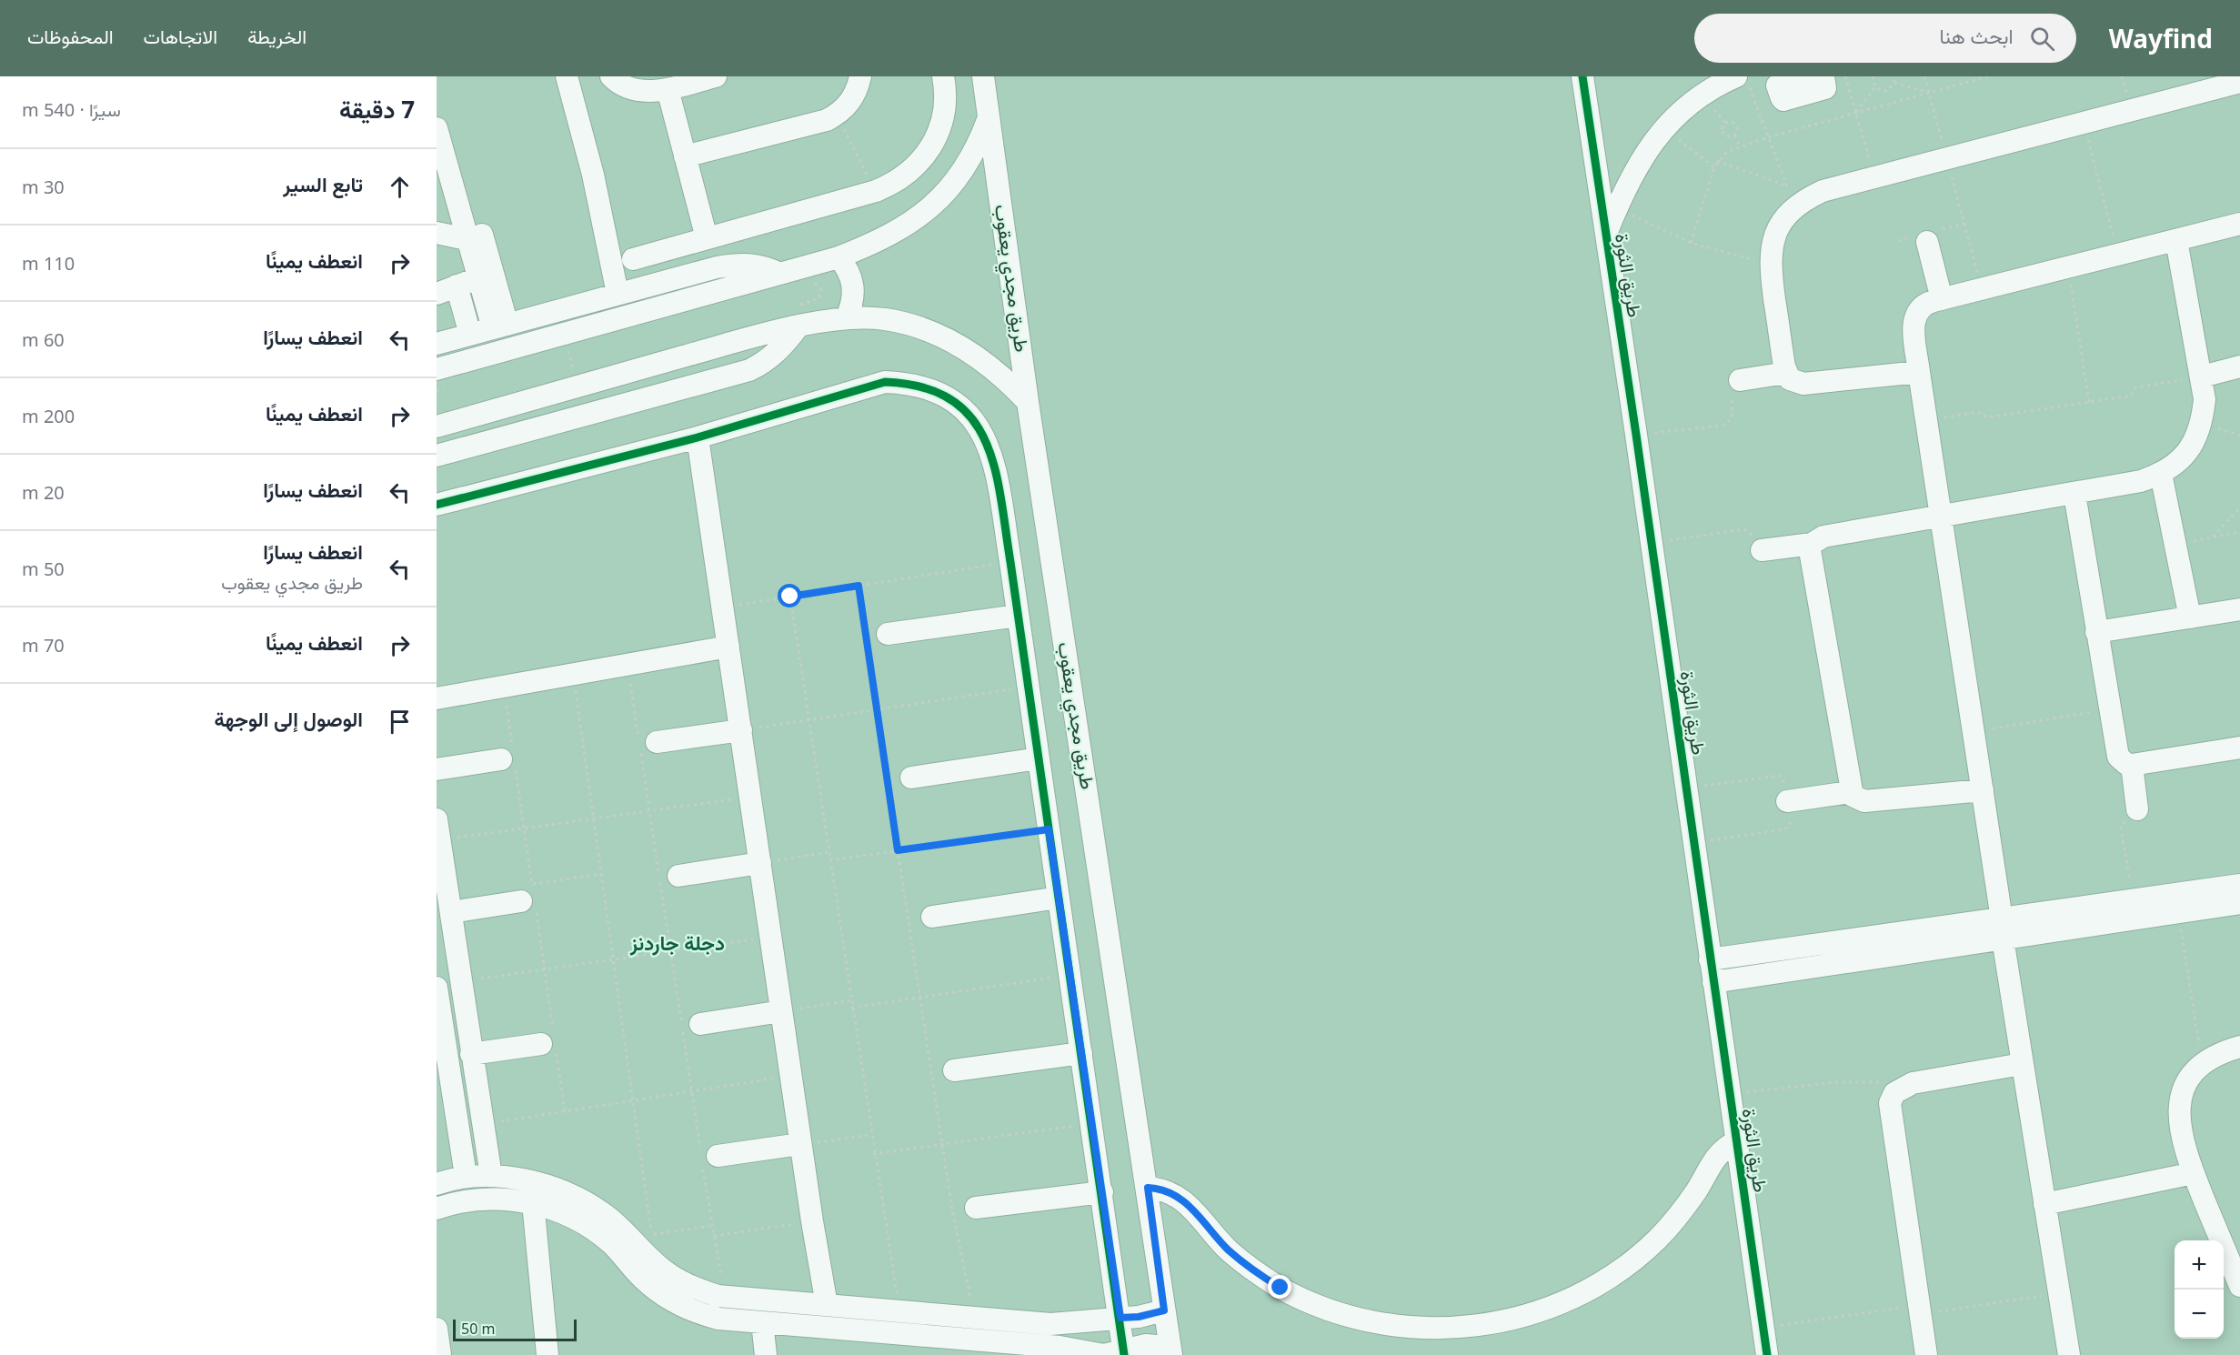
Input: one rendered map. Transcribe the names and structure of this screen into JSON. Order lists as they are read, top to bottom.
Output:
{
  "streets": {
    "street": ["طريق الثورة", "طريق مجدي يعقوب"]
  },
  "districts": ["دجلة جاردنز"],
  "scale_bar": "50 m",
  "page": {
    "header": "Wayfind",
    "search": "ابحث هنا",
    "nav": ["الخريطة", "الاتجاهات", "المحفوظات"],
    "heading": ["7 دقيقة", "سيرًا · 540 m"],
    "list": [
      ["تابع السير", "30 m"],
      ["انعطف يمينًا", "110 m"],
      ["انعطف يسارًا", "60 m"],
      ["انعطف يمينًا", "200 m"],
      ["انعطف يسارًا", "20 m"],
      ["انعطف يسارًا", "طريق مجدي يعقوب", "50 m"],
      ["انعطف يمينًا", "70 m"],
      "الوصول إلى الوجهة"
    ],
    "map_buttons": ["+", "−"],
    "scale": "50 m"
  }
}
